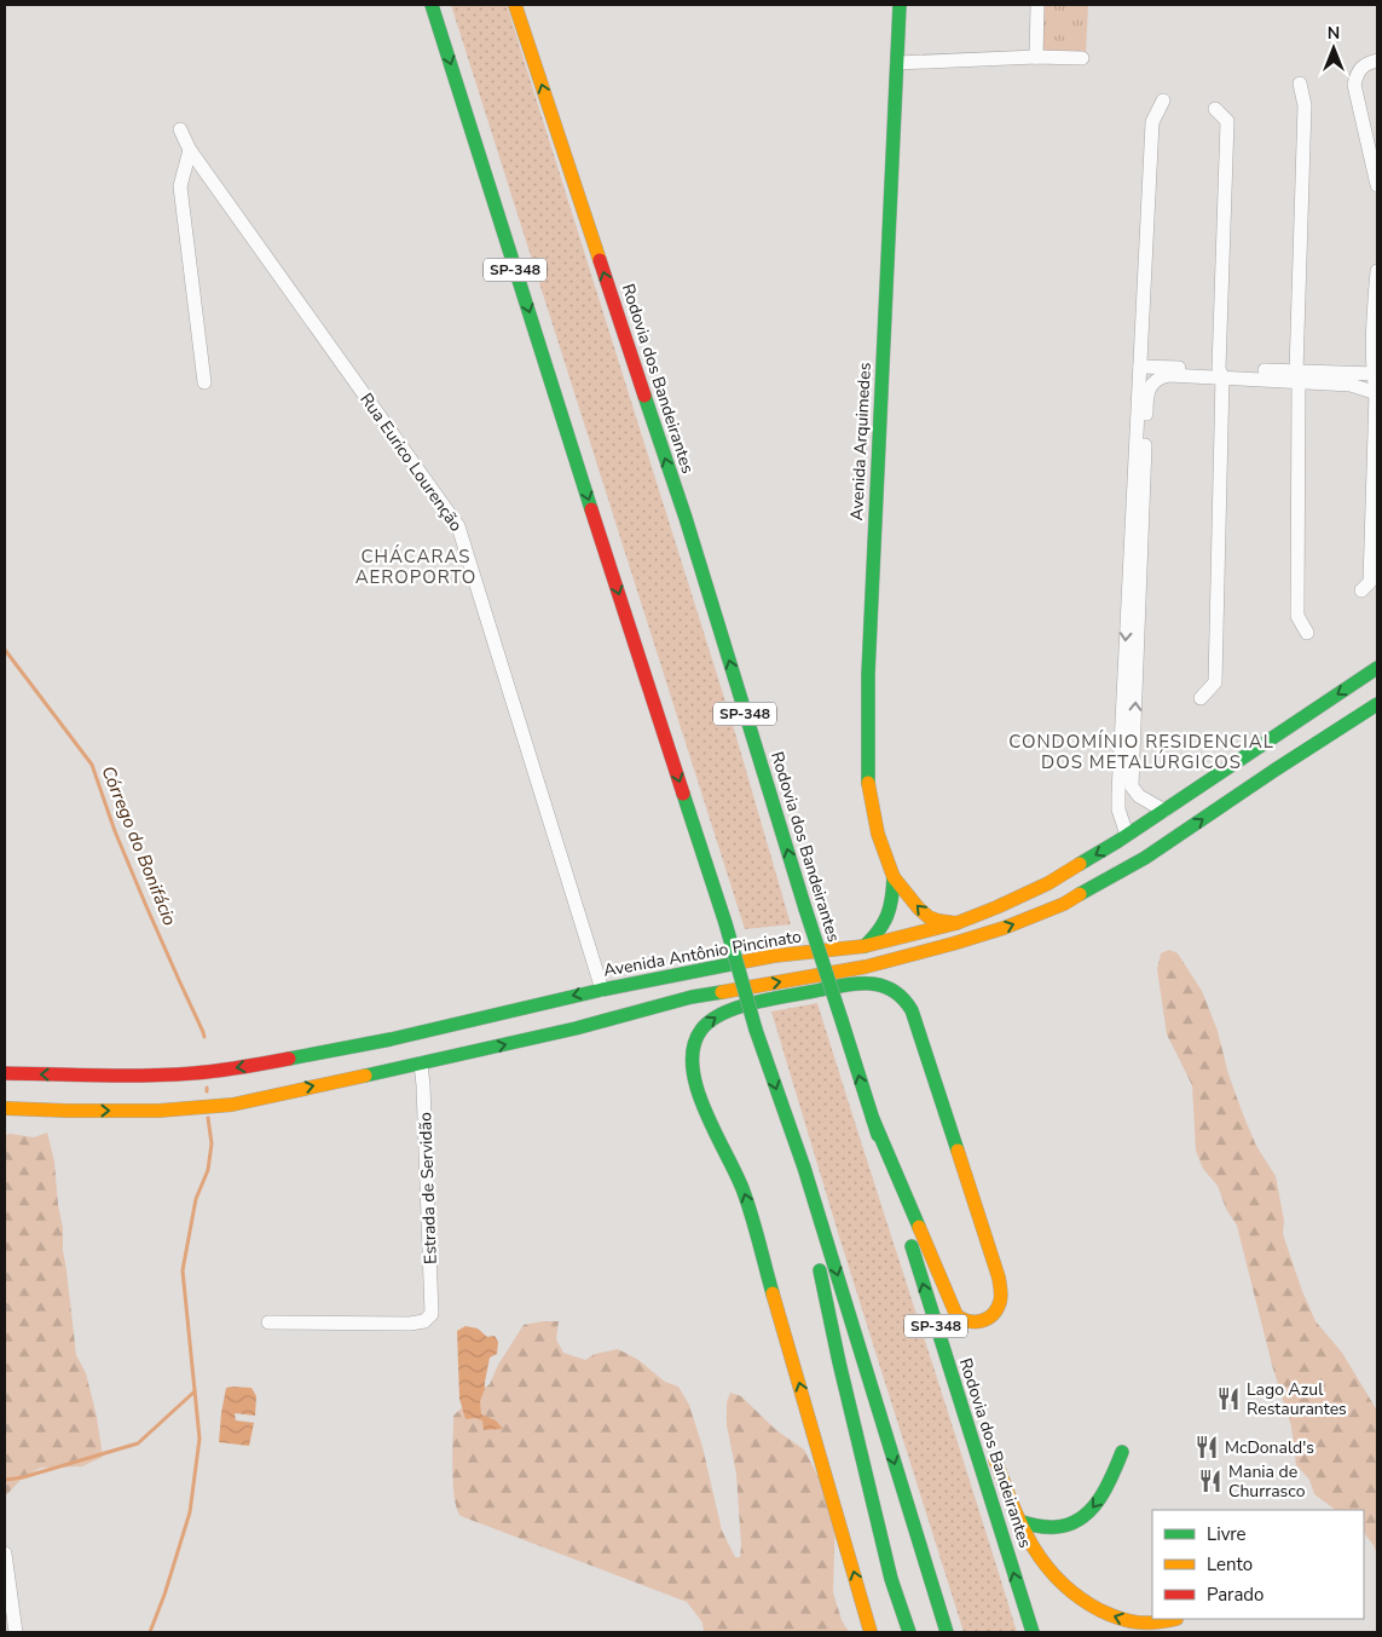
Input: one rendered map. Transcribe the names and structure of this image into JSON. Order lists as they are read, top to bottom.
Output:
{
  "streets": {
    "main road": [
      "SP-348",
      "Rodovia dos Bandeirantes",
      "Avenida Arquimedes",
      "Avenida Antônio Pincinato"
    ],
    "street": ["Rua Eurico Lourenção", "Estrada de Servidão"]
  },
  "crossings": [
    ["Avenida Arquimedes", "Avenida Antônio Pincinato"],
    ["Rua Eurico Lourenção", "Avenida Antônio Pincinato"]
  ],
  "districts": ["CHÁCARAS AEROPORTO", "CONDOMÍNIO RESIDENCIAL DOS METALÚRGICOS"],
  "water": ["Córrego do Bonifácio"],
  "places": {
    "restaurant": ["Lago Azul Restaurantes", "McDonald's", "Mania de Churrasco"]
  },
  "legend": ["Livre", "Lento", "Parado"],
  "north": "top"
}
